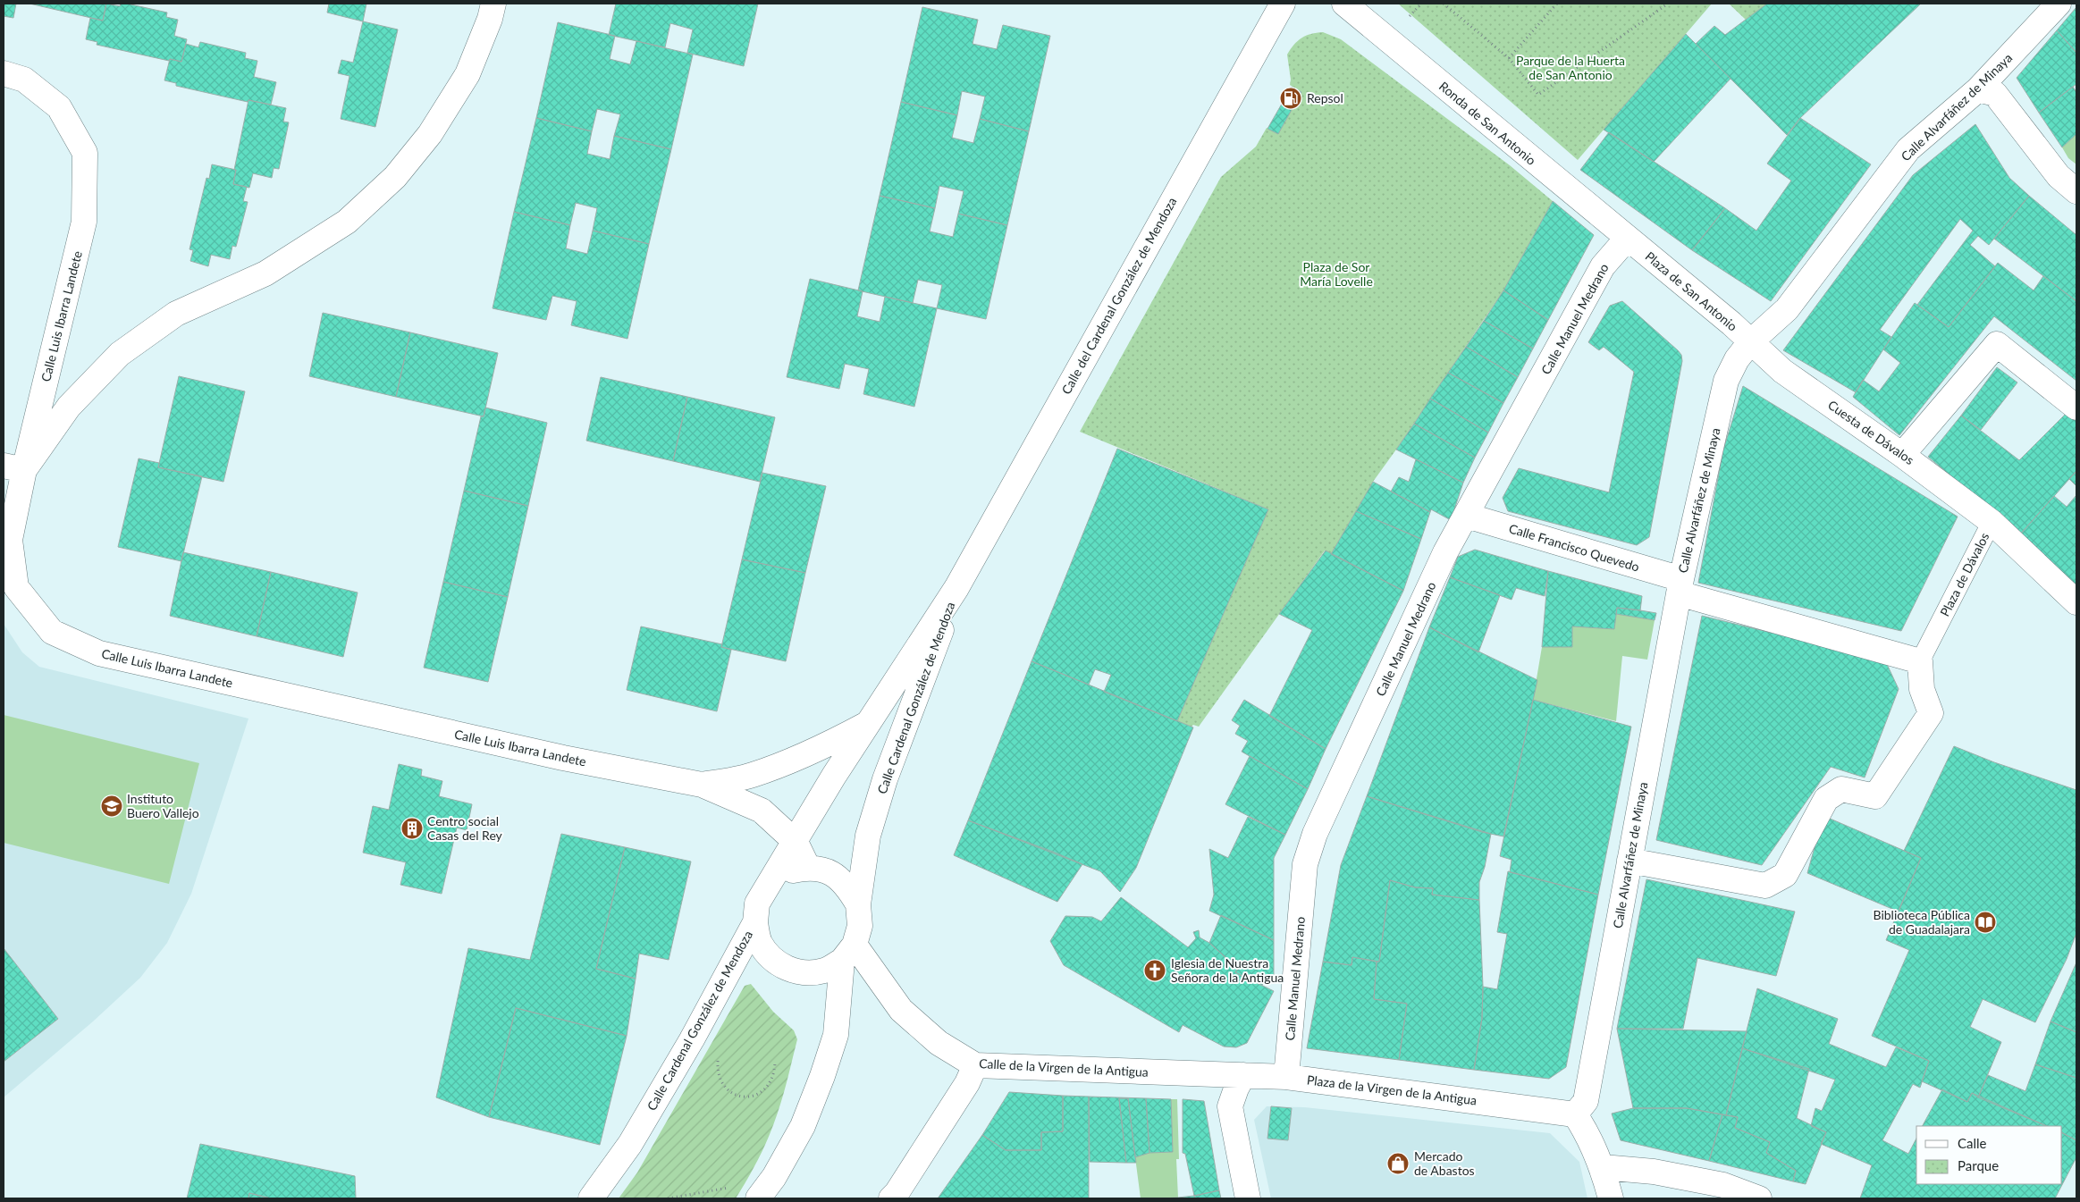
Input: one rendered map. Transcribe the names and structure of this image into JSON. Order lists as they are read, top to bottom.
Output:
{
  "streets": {
    "street": [
      "Calle Alvarfáñez de Minaya",
      "Ronda de San Antonio",
      "Plaza de San Antonio",
      "Calle del Cardenal González de Mendoza",
      "Calle Luis Ibarra Landete",
      "Calle Manuel Medrano",
      "Cuesta de Dávalos",
      "Calle Francisco Quevedo",
      "Plaza de Dávalos",
      "Calle Cardenal González de Mendoza",
      "Calle de la Virgen de la Antigua",
      "Plaza de la Virgen de la Antigua"
    ]
  },
  "crossings": [
    ["Calle Alvarfáñez de Minaya", "Plaza de San Antonio"],
    ["Calle Alvarfáñez de Minaya", "Cuesta de Dávalos"],
    ["Calle Alvarfáñez de Minaya", "Calle Francisco Quevedo"],
    ["Calle Alvarfáñez de Minaya", "Plaza de la Virgen de la Antigua"],
    ["Ronda de San Antonio", "Plaza de San Antonio"],
    ["Ronda de San Antonio", "Calle Manuel Medrano"],
    ["Plaza de San Antonio", "Calle Manuel Medrano"],
    ["Plaza de San Antonio", "Cuesta de Dávalos"],
    ["Calle del Cardenal González de Mendoza", "Calle Cardenal González de Mendoza"],
    ["Calle Luis Ibarra Landete", "Calle Cardenal González de Mendoza"],
    ["Calle Luis Ibarra Landete", "Calle de la Virgen de la Antigua"],
    ["Calle Manuel Medrano", "Calle Francisco Quevedo"],
    ["Calle Manuel Medrano", "Plaza de la Virgen de la Antigua"],
    ["Cuesta de Dávalos", "Plaza de Dávalos"],
    ["Calle Francisco Quevedo", "Plaza de Dávalos"],
    ["Calle Cardenal González de Mendoza", "Calle de la Virgen de la Antigua"],
    ["Calle de la Virgen de la Antigua", "Plaza de la Virgen de la Antigua"]
  ],
  "parks": ["Parque de la Huerta de San Antonio", "Plaza de Sor María Lovelle"],
  "places": {
    "fuel station": ["Repsol"],
    "school or university": ["Instituto Buero Vallejo"],
    "building": ["Centro social Casas del Rey"],
    "library": ["Biblioteca Pública de Guadalajara"],
    "church": ["Iglesia de Nuestra Señora de la Antigua"],
    "shop": ["Mercado de Abastos"]
  },
  "legend": ["Calle", "Parque"]
}
